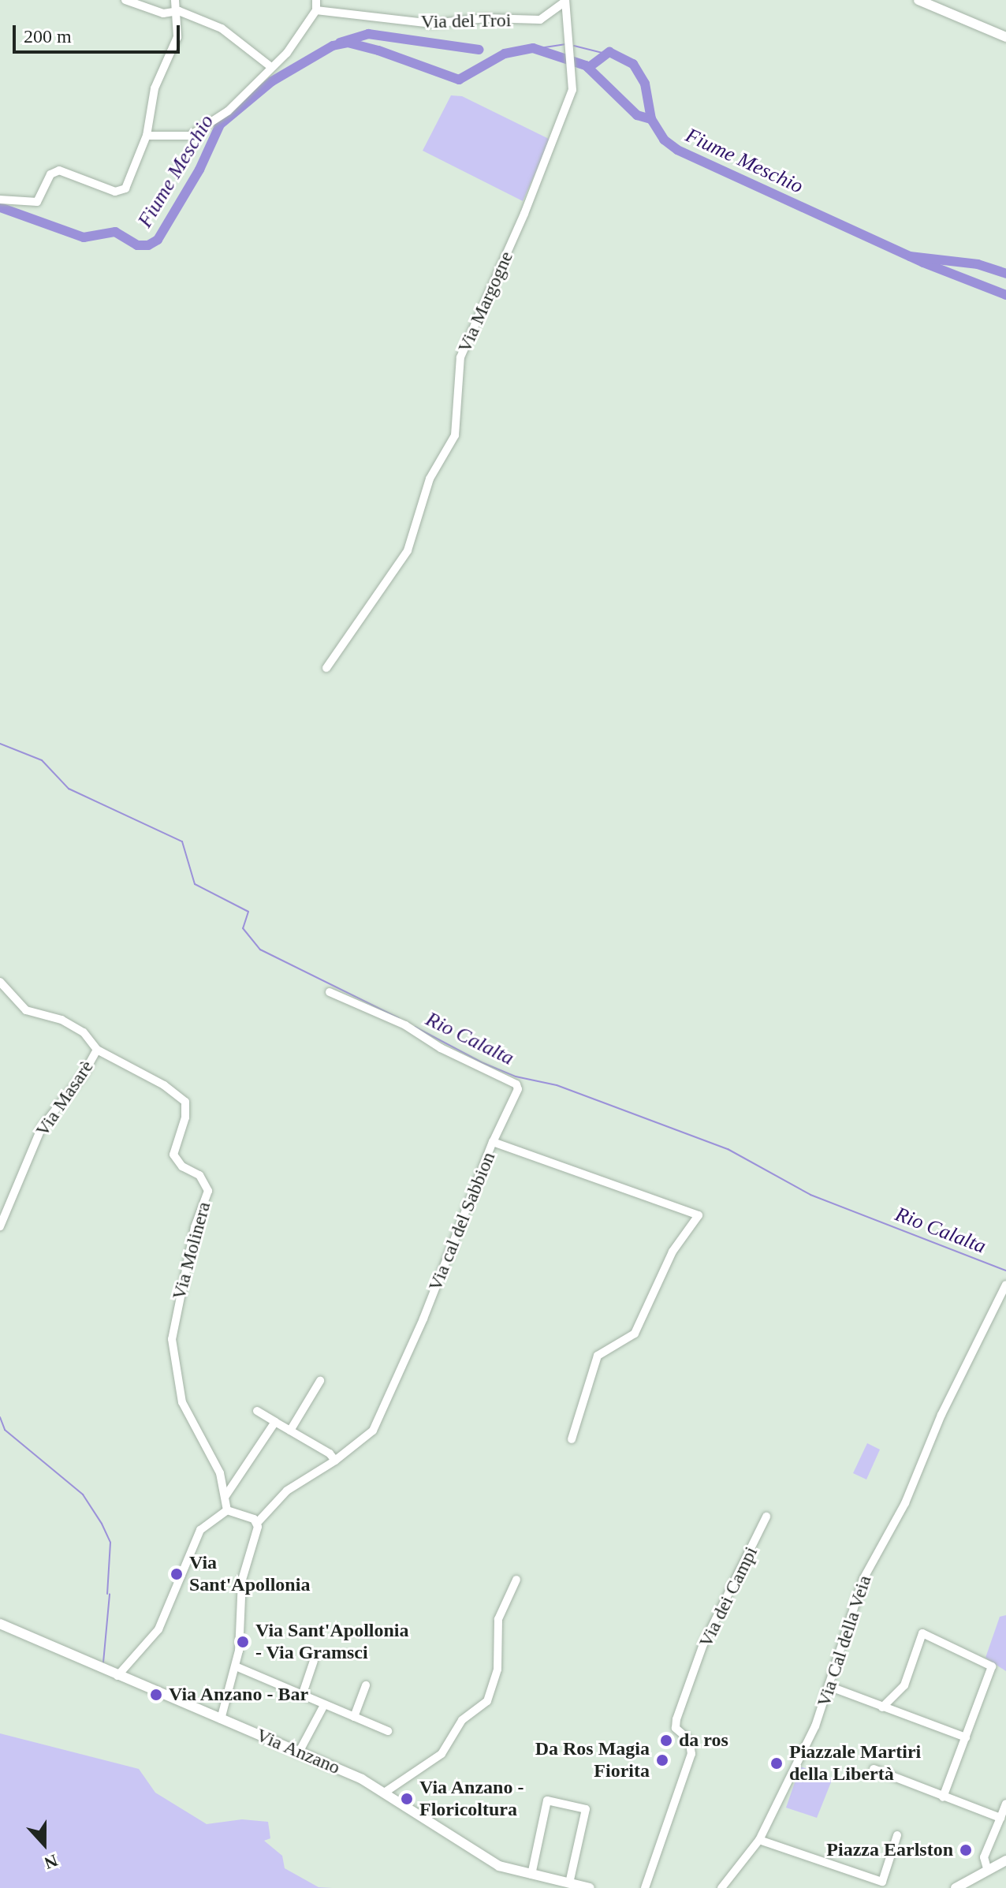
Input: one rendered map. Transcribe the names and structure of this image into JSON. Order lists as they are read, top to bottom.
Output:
{
  "streets": {
    "main road": ["Via Anzano"],
    "street": [
      "Via del Troi",
      "Via Margogne",
      "Via Masarè",
      "Via cal del Sabbion",
      "Via Molinera",
      "Via dei Campi",
      "Via Cal della Veia"
    ]
  },
  "crossings": [
    ["Via del Troi", "Via Margogne"],
    ["Via Masarè", "Via Molinera"]
  ],
  "water": ["Fiume Meschio", "Rio Calalta"],
  "places": [
    "Via Sant'Apollonia",
    "Via Sant'Apollonia - Via Gramsci",
    "Via Anzano - Bar",
    "da ros",
    "Da Ros Magia Fiorita",
    "Piazzale Martiri della Libertà",
    "Via Anzano - Floricoltura",
    "Piazza Earlston"
  ],
  "scale_bar": "200 m",
  "north": "bottom"
}
